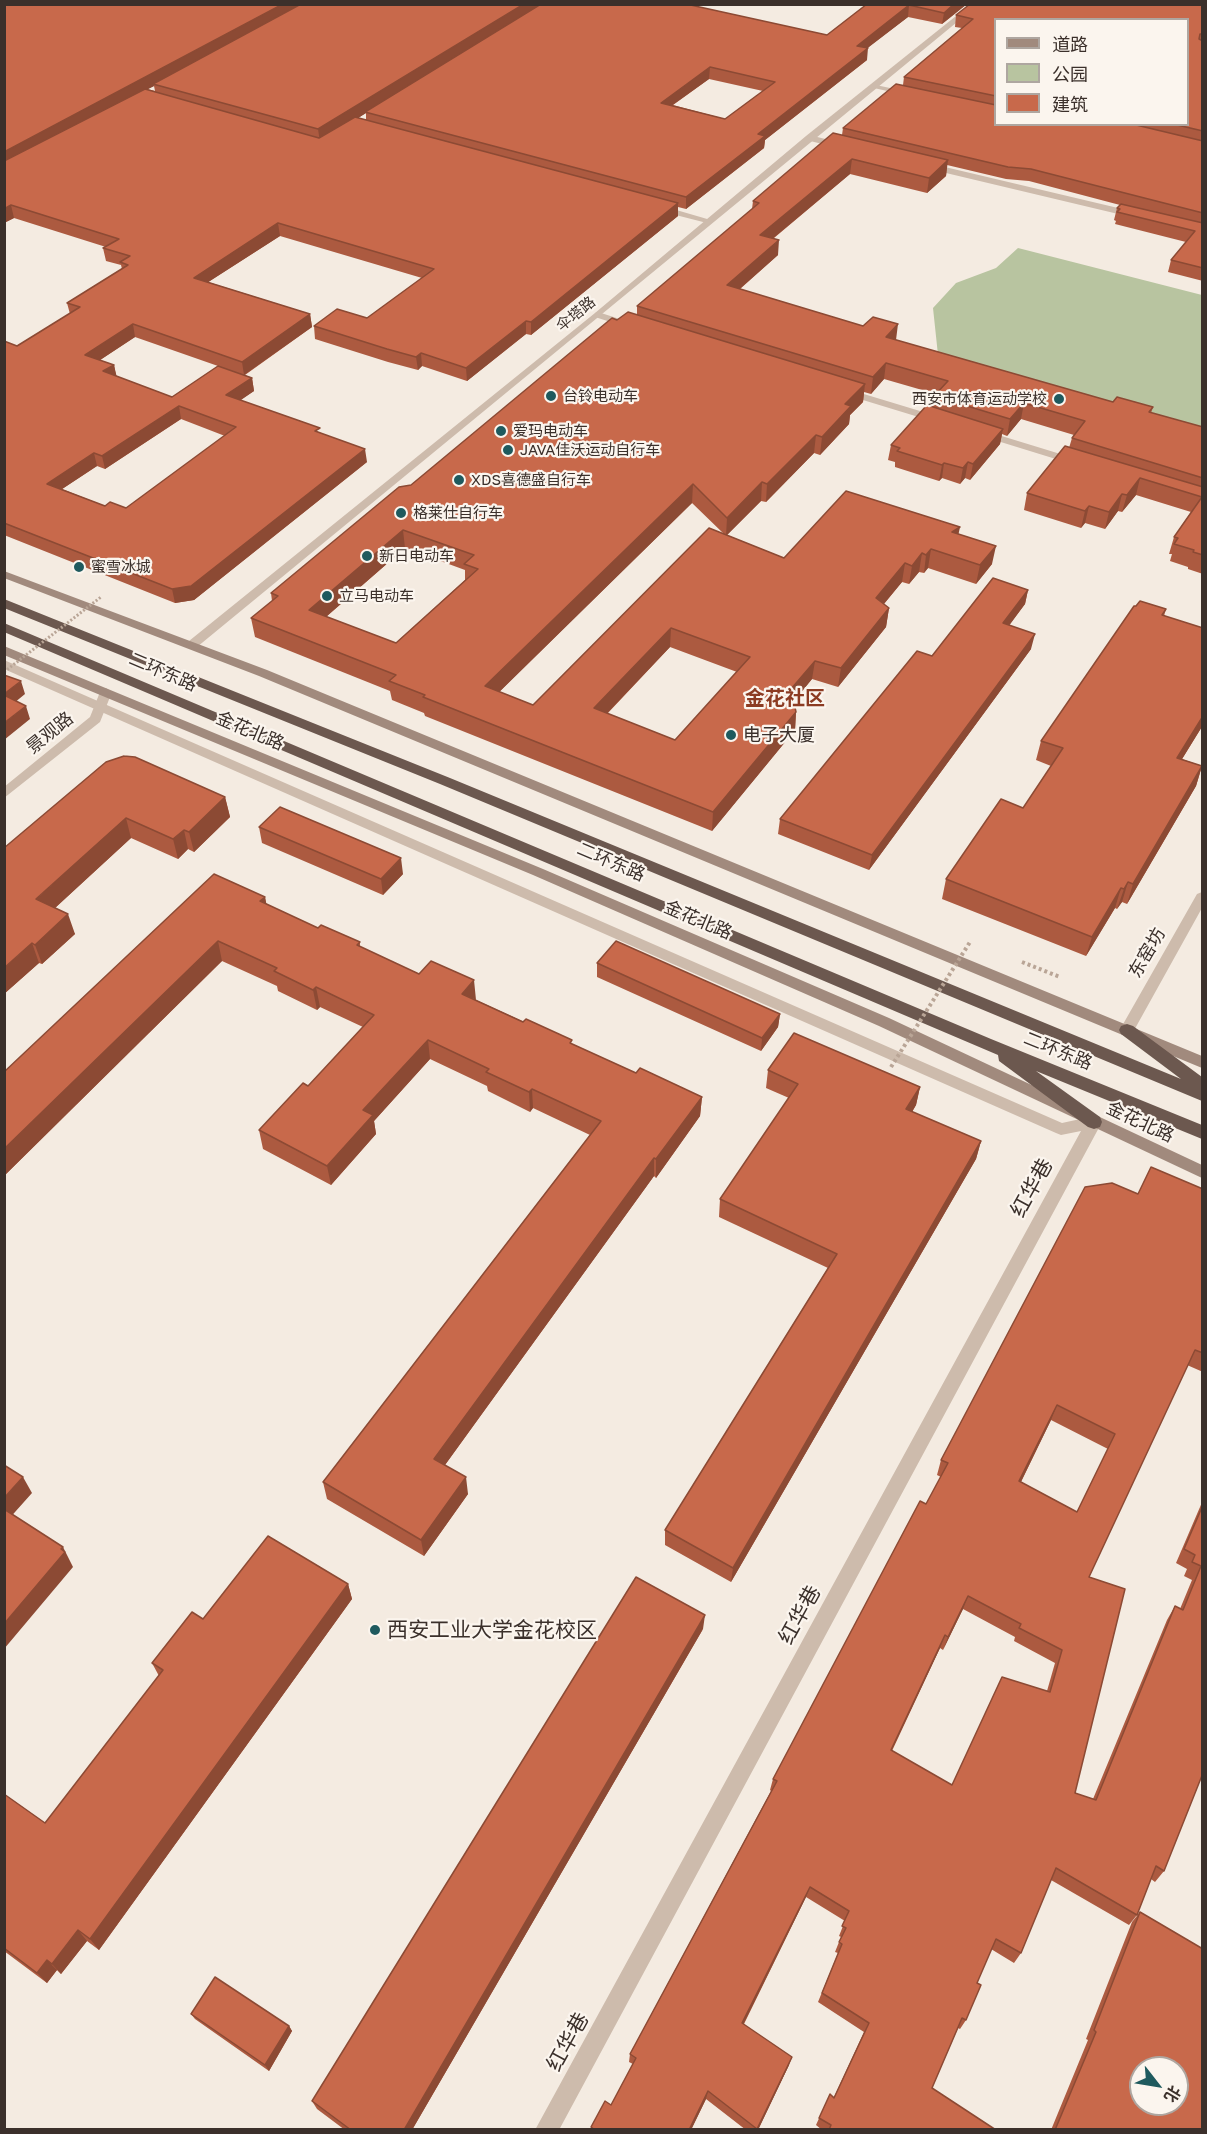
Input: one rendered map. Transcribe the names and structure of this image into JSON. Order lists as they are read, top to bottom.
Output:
{
  "streets": {
    "highway": ["二环东路"],
    "main road": ["金花北路"],
    "street": [
      "伞塔路",
      "景观路",
      "东窑坊",
      "红华巷"
    ]
  },
  "crossings": [
    ["金花北路", "景观路"],
    ["金花北路", "红华巷"]
  ],
  "districts": ["金花社区"],
  "places": [
    "台铃电动车",
    "西安市体育运动学校",
    "爱玛电动车",
    "JAVA佳沃运动自行车",
    "XDS喜德盛自行车",
    "格莱仕自行车",
    "新日电动车",
    "蜜雪冰城",
    "立马电动车",
    "电子大厦",
    "西安工业大学金花校区"
  ],
  "legend": ["道路", "公园", "建筑"],
  "north": "bottom right"
}
